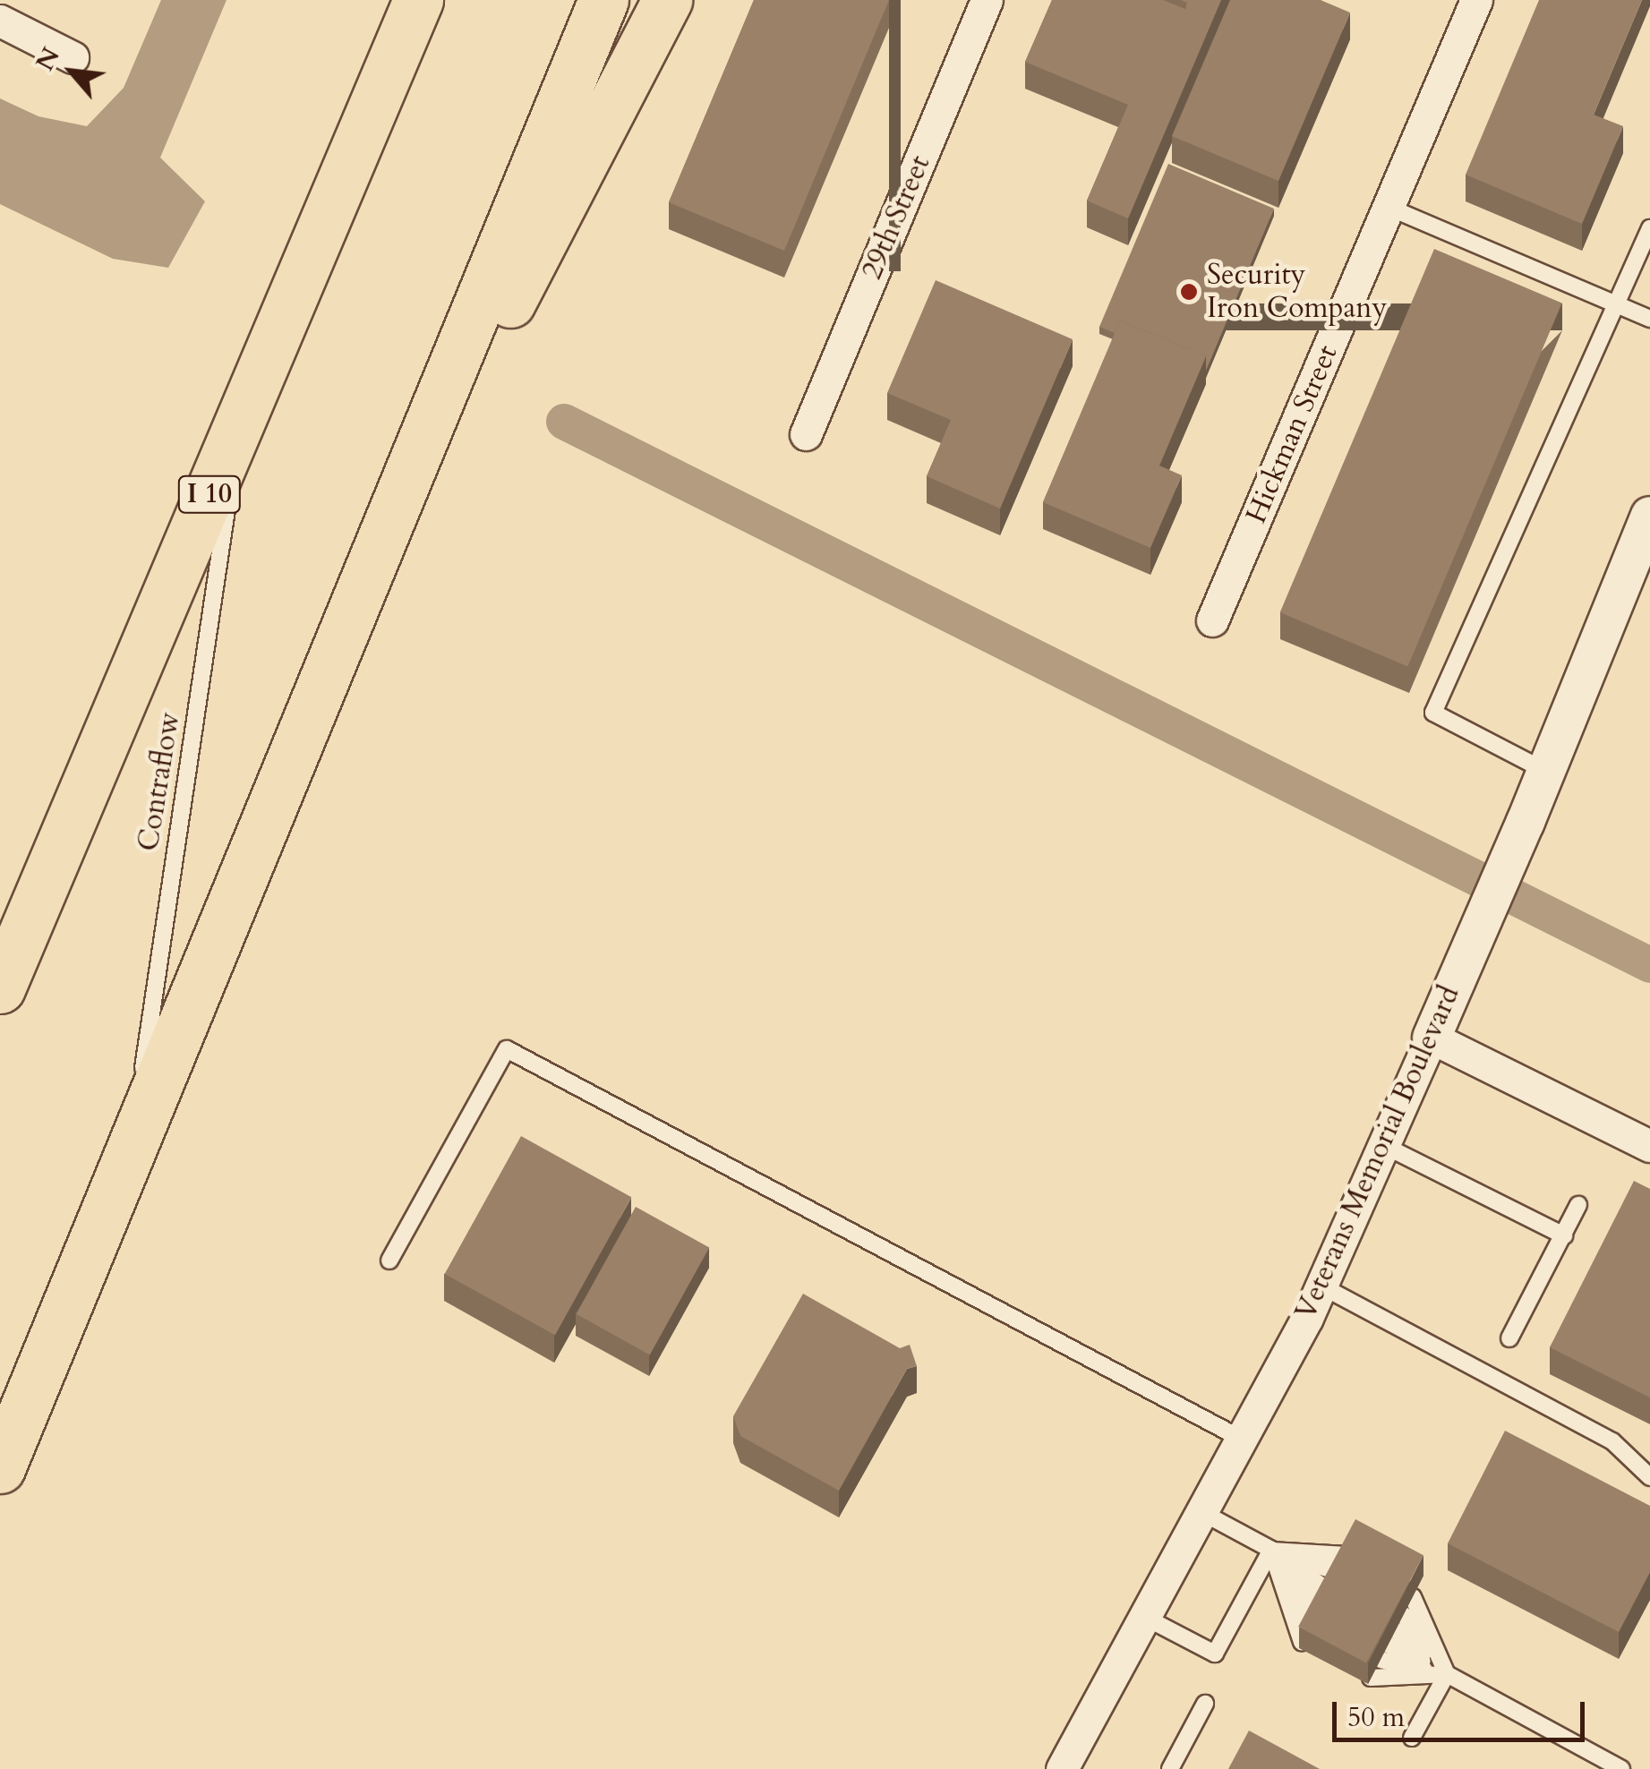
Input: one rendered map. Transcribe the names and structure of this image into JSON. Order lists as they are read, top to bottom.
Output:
{
  "streets": {
    "highway": ["I 10"],
    "street": ["29th Street", "Hickman Street", "Veterans Memorial Boulevard"],
    "lane": ["Contraflow"]
  },
  "crossings": [
    ["I 10", "Contraflow"]
  ],
  "places": ["Security Iron Company"],
  "scale_bar": "50 m",
  "north": "top left"
}
